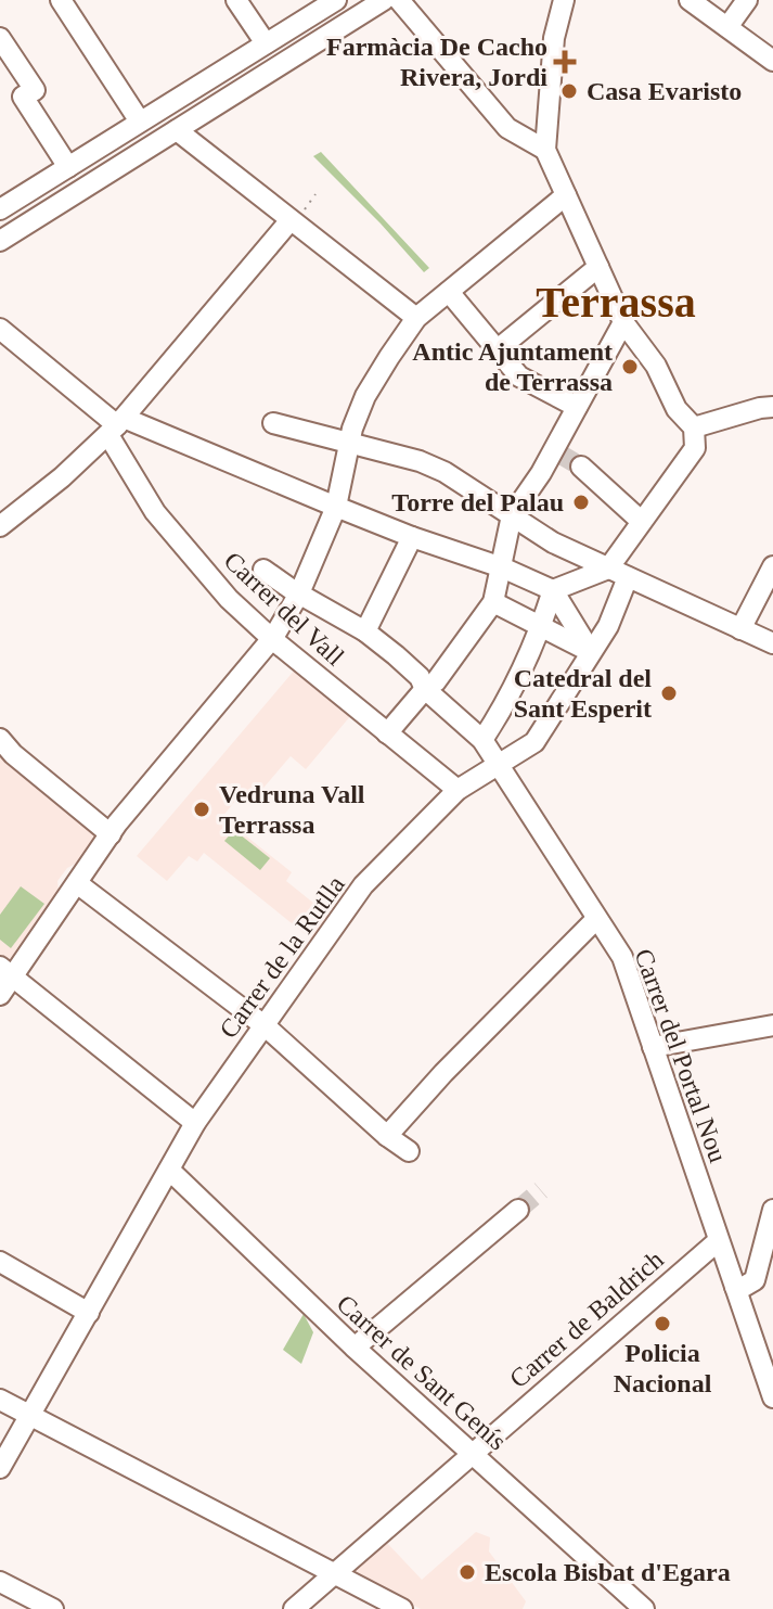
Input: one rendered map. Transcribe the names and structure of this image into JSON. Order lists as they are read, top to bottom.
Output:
{
  "streets": {
    "street": [
      "Carrer del Vall",
      "Carrer de la Rutlla",
      "Carrer del Portal Nou",
      "Carrer de Baldrich",
      "Carrer de Sant Genís"
    ]
  },
  "crossings": [
    ["Carrer del Vall", "Carrer de la Rutlla"],
    ["Carrer de la Rutlla", "Carrer del Portal Nou"],
    ["Carrer de la Rutlla", "Carrer de Sant Genís"],
    ["Carrer del Portal Nou", "Carrer de Baldrich"],
    ["Carrer de Baldrich", "Carrer de Sant Genís"]
  ],
  "districts": ["Terrassa"],
  "places": {
    "health": ["Farmàcia De Cacho Rivera, Jordi"],
    "other": [
      "Casa Evaristo",
      "Antic Ajuntament de Terrassa",
      "Torre del Palau",
      "Catedral del Sant Esperit",
      "Vedruna Vall Terrassa",
      "Policia Nacional",
      "Escola Bisbat d'Egara"
    ]
  }
}
